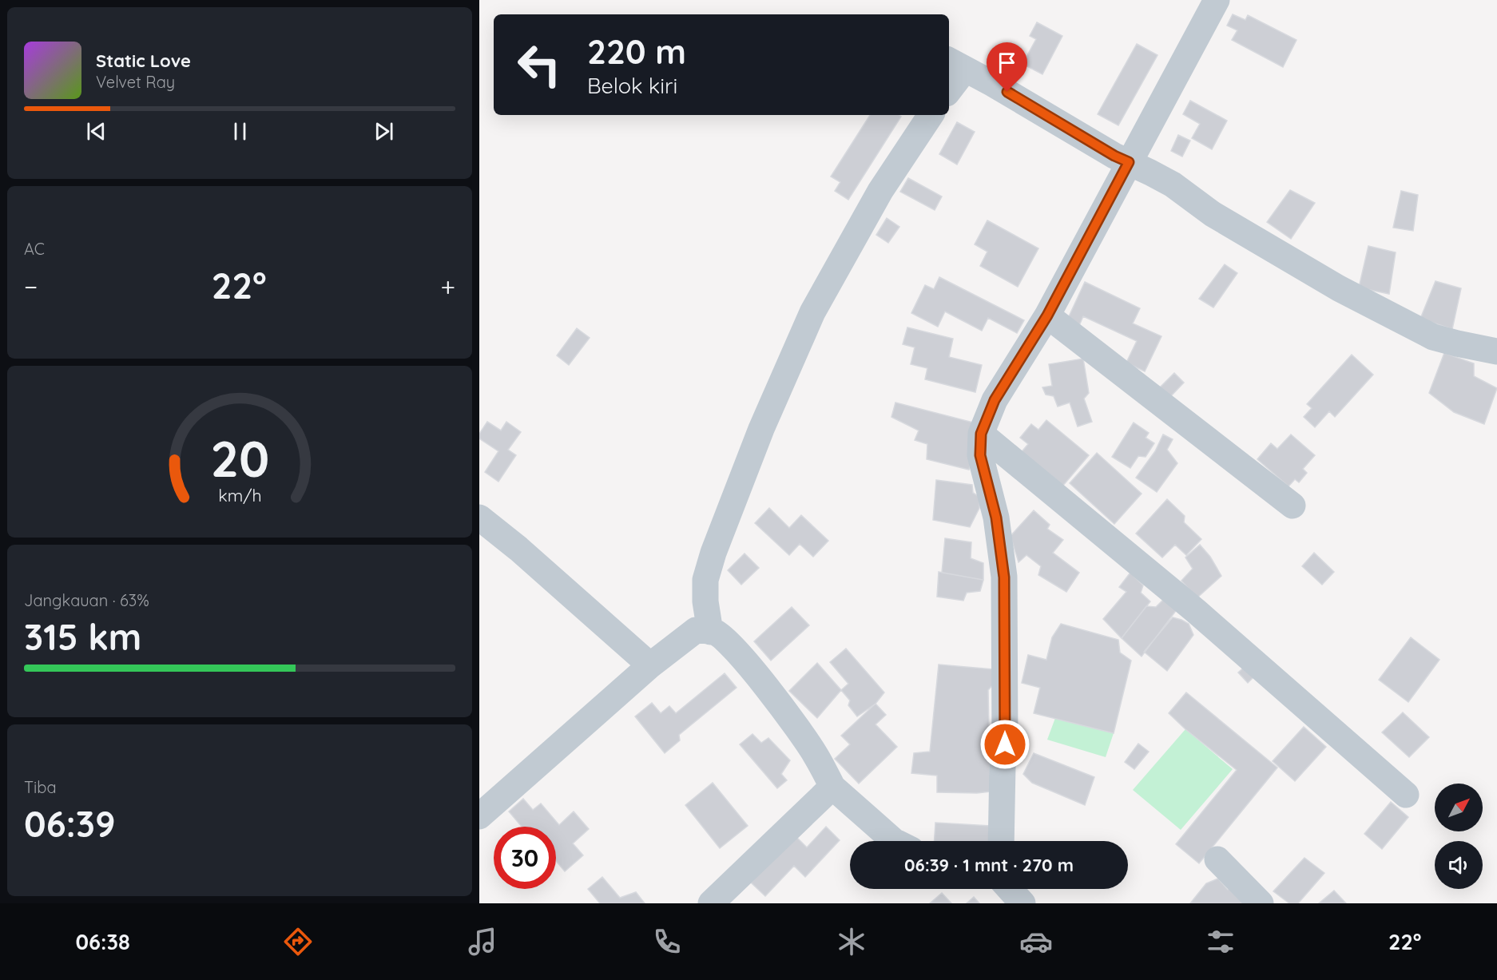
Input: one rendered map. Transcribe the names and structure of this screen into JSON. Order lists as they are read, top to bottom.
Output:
{
  "north": "top right",
  "page": {
    "turn": ["220 m", "Belok kiri"],
    "song": ["Static Love", "Velvet Ray"],
    "tile": [
      "AC",
      ["Jangkauan · 63%", "315 km"],
      ["Tiba", "06:39"]
    ],
    "heat": ["−", "22°", "+"],
    "limit": "30",
    "trip": "06:39 · 1 mnt · 270 m",
    "tabs": ["06:38", "22°"],
    "gauge": ["20", "km/h"]
  }
}
